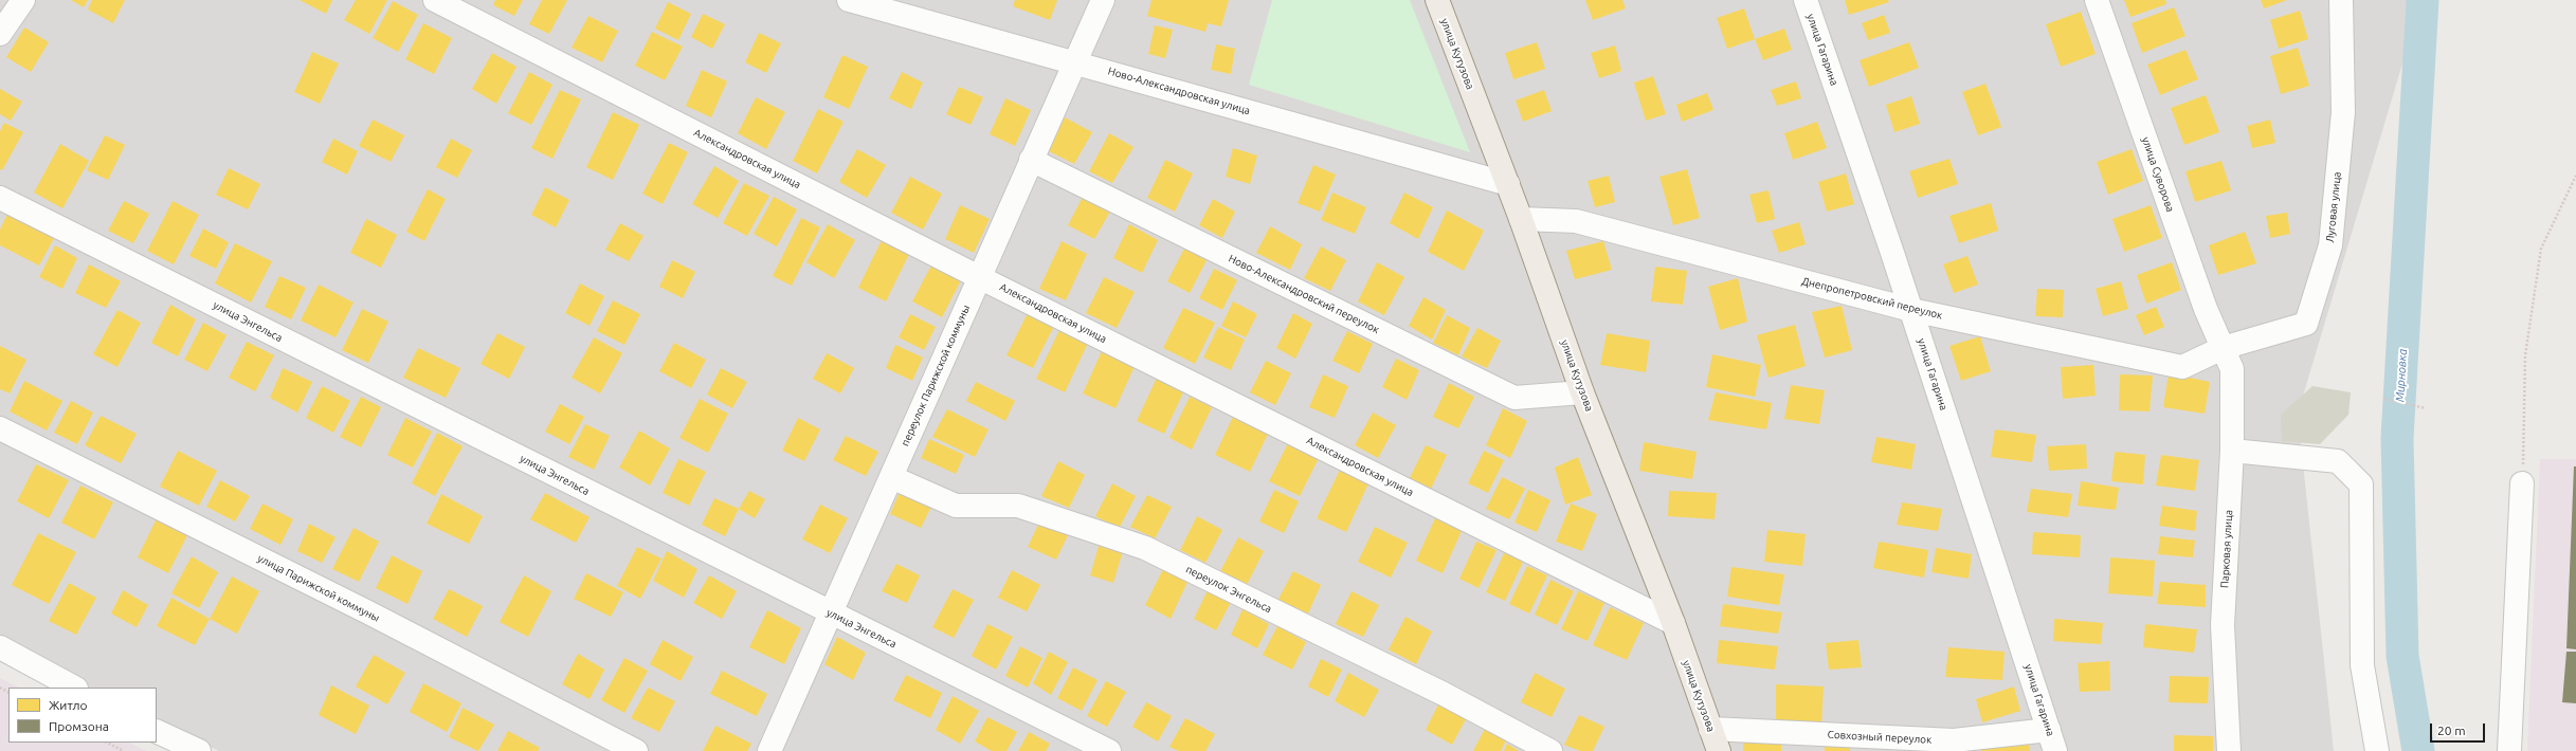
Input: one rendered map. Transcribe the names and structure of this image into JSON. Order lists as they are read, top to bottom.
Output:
{
  "streets": {
    "main road": ["улица Кутузова"],
    "street": [
      "улица Гагарина",
      "Ново-Александровская улица",
      "Александровская улица",
      "улица Суворова",
      "Луговая улица",
      "Ново-Александровский переулок",
      "Днепропетровский переулок",
      "улица Энгельса",
      "переулок Парижской коммуны",
      "Парковая улица",
      "улица Парижской коммуны",
      "переулок Энгельса",
      "Совхозный переулок"
    ]
  },
  "crossings": [
    ["улица Гагарина", "Днепропетровский переулок"],
    ["улица Гагарина", "Совхозный переулок"],
    ["улица Кутузова", "Ново-Александровская улица"],
    ["улица Кутузова", "Александровская улица"],
    ["улица Кутузова", "Ново-Александровский переулок"],
    ["улица Кутузова", "Днепропетровский переулок"],
    ["улица Кутузова", "Совхозный переулок"],
    ["Ново-Александровская улица", "переулок Парижской коммуны"],
    ["Александровская улица", "переулок Парижской коммуны"],
    ["улица Суворова", "Луговая улица"],
    ["улица Суворова", "Днепропетровский переулок"],
    ["улица Суворова", "Парковая улица"],
    ["Луговая улица", "Днепропетровский переулок"],
    ["Луговая улица", "Парковая улица"],
    ["Ново-Александровский переулок", "переулок Парижской коммуны"],
    ["Днепропетровский переулок", "Парковая улица"],
    ["улица Энгельса", "переулок Парижской коммуны"],
    ["переулок Парижской коммуны", "переулок Энгельса"]
  ],
  "water": ["Мирновка"],
  "legend": ["Житло", "Промзона"],
  "scale_bar": "20 m"
}
